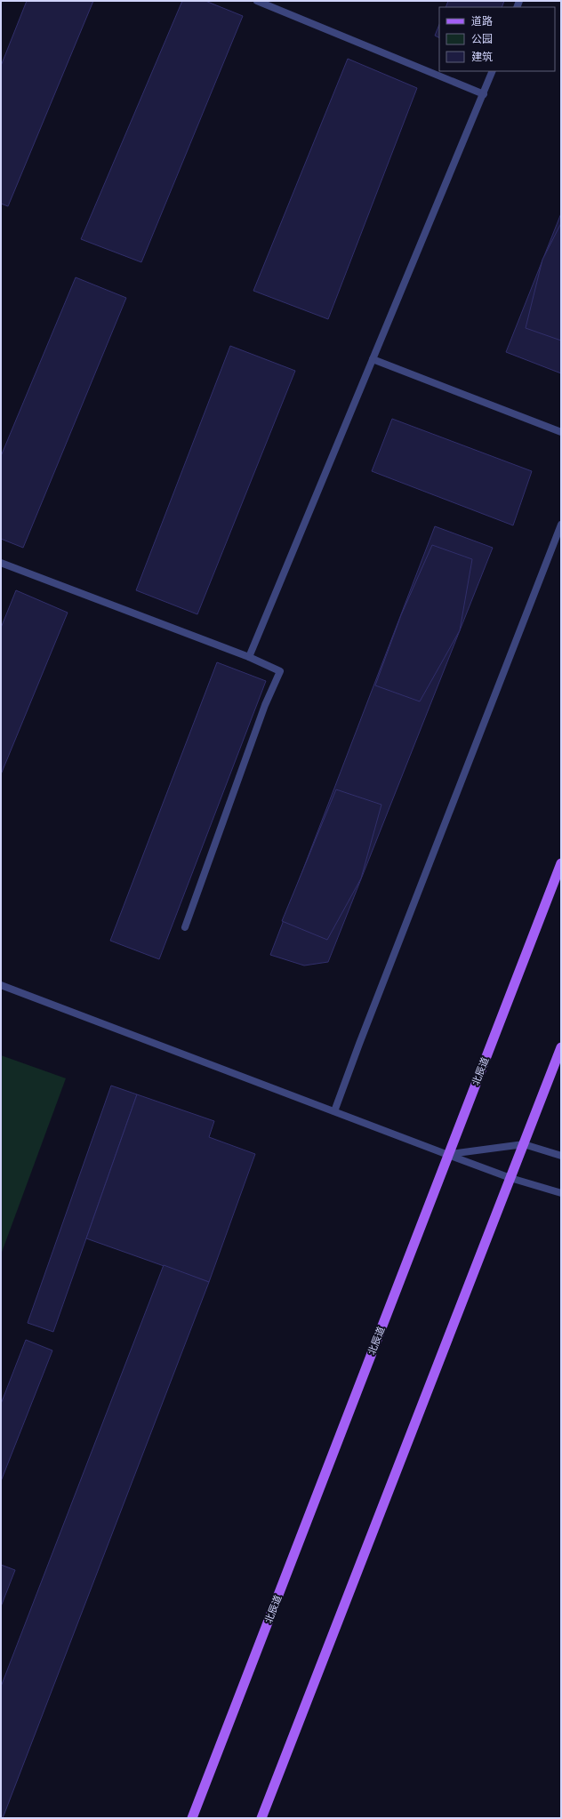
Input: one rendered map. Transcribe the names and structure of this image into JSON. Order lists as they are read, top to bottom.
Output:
{
  "streets": {
    "main road": ["北辰道"]
  },
  "legend": ["道路", "公园", "建筑"]
}
